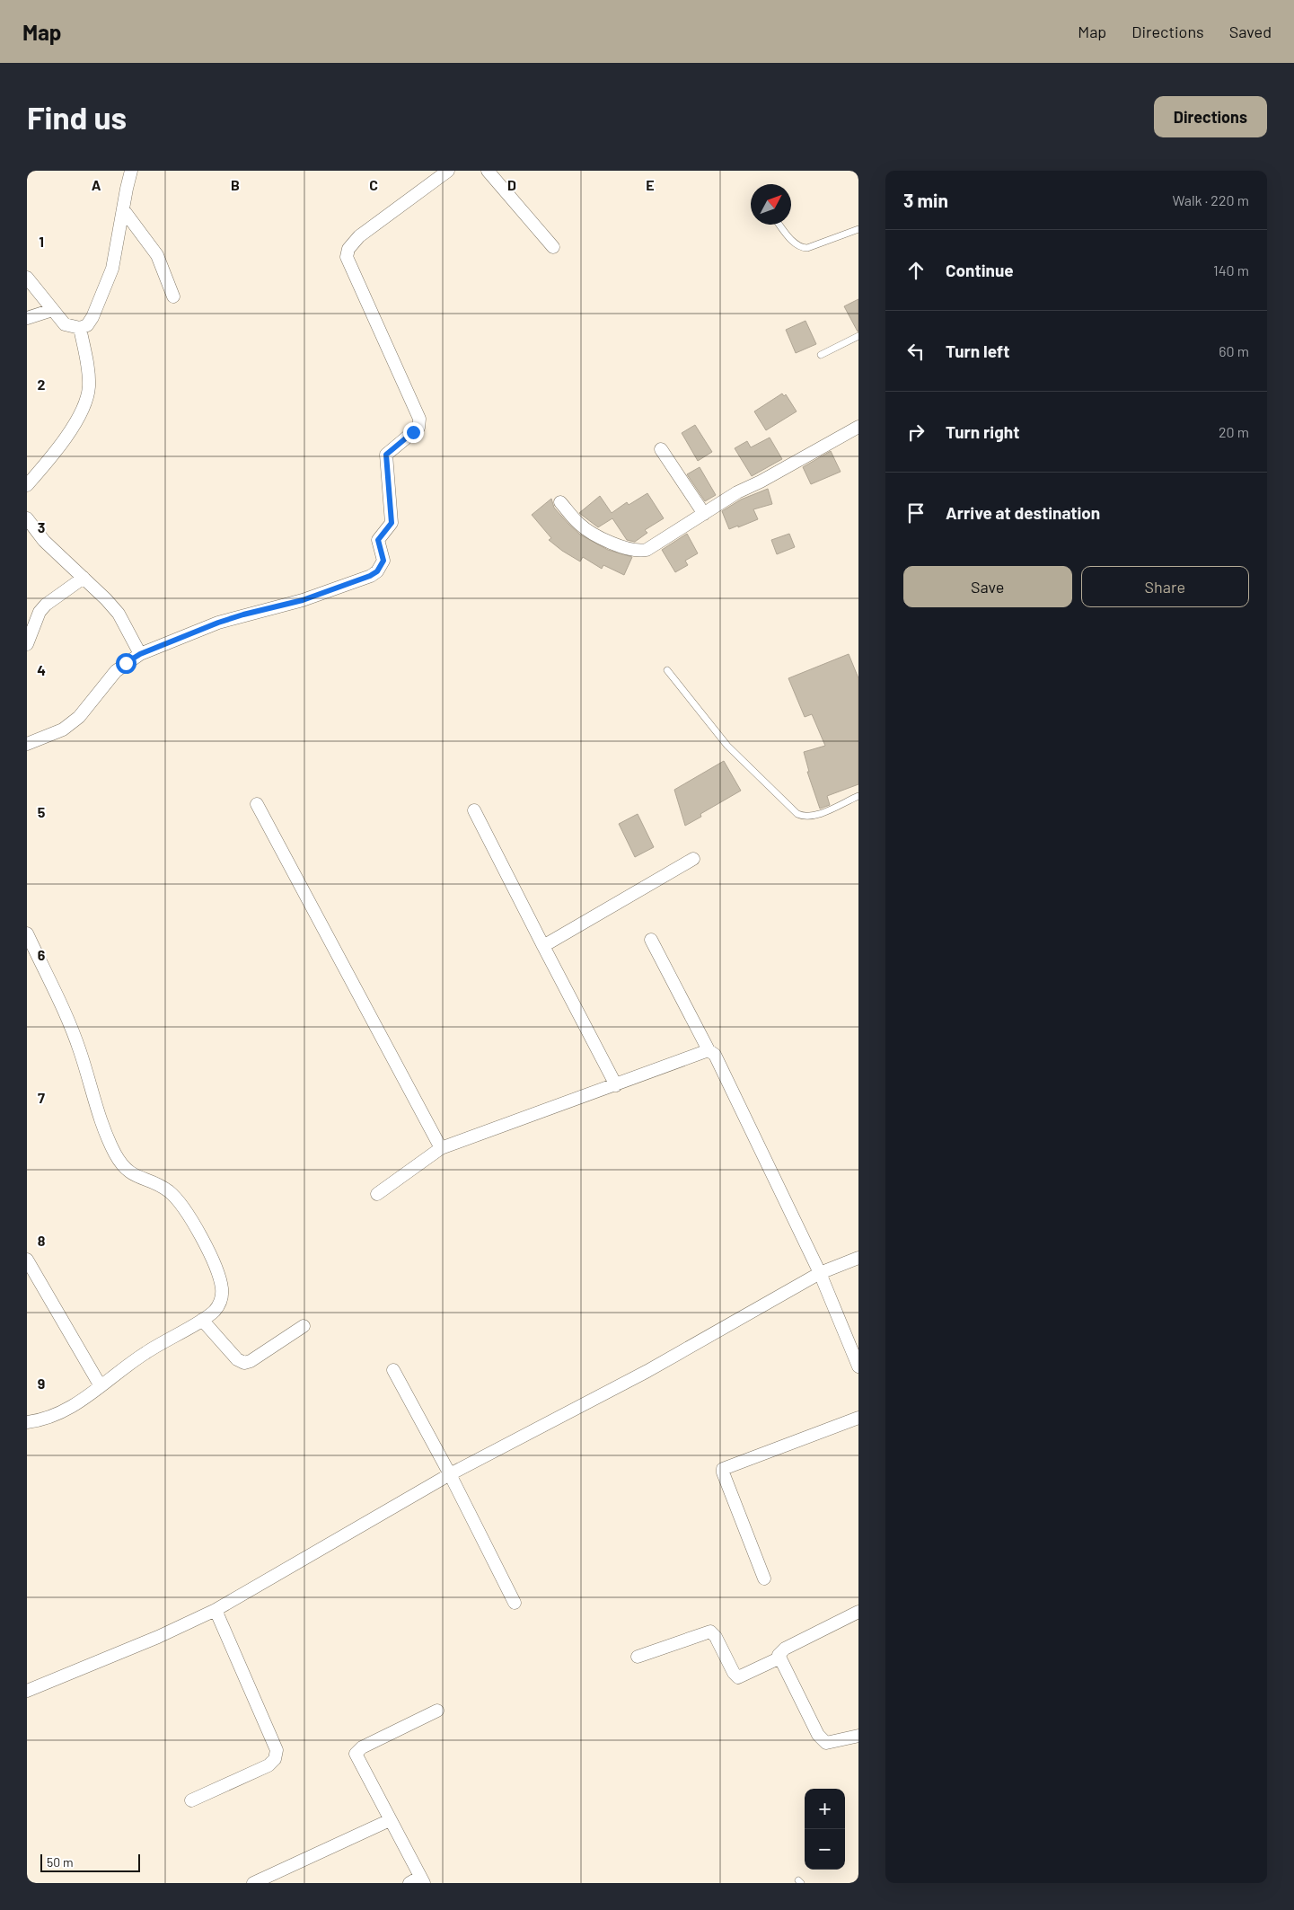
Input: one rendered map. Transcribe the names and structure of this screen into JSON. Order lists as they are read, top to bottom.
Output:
{
  "scale_bar": "50 m",
  "north": "top right",
  "page": {
    "header": "Map",
    "nav": ["Map", "Directions", "Saved"],
    "buttons": [
      "Directions",
      ["Save", "Share"]
    ],
    "title": "Find us",
    "heading": ["3 min", "Walk · 220 m"],
    "list": [
      ["Continue", "140 m"],
      ["Turn left", "60 m"],
      ["Turn right", "20 m"],
      "Arrive at destination"
    ],
    "map_buttons": ["+", "−"],
    "scale": "50 m"
  },
  "grid": {
    "columns": [
      "A",
      "B",
      "C",
      "D",
      "E"
    ],
    "rows": [
      "1",
      "2",
      "3",
      "4",
      "5",
      "6",
      "7",
      "8",
      "9"
    ]
  }
}
